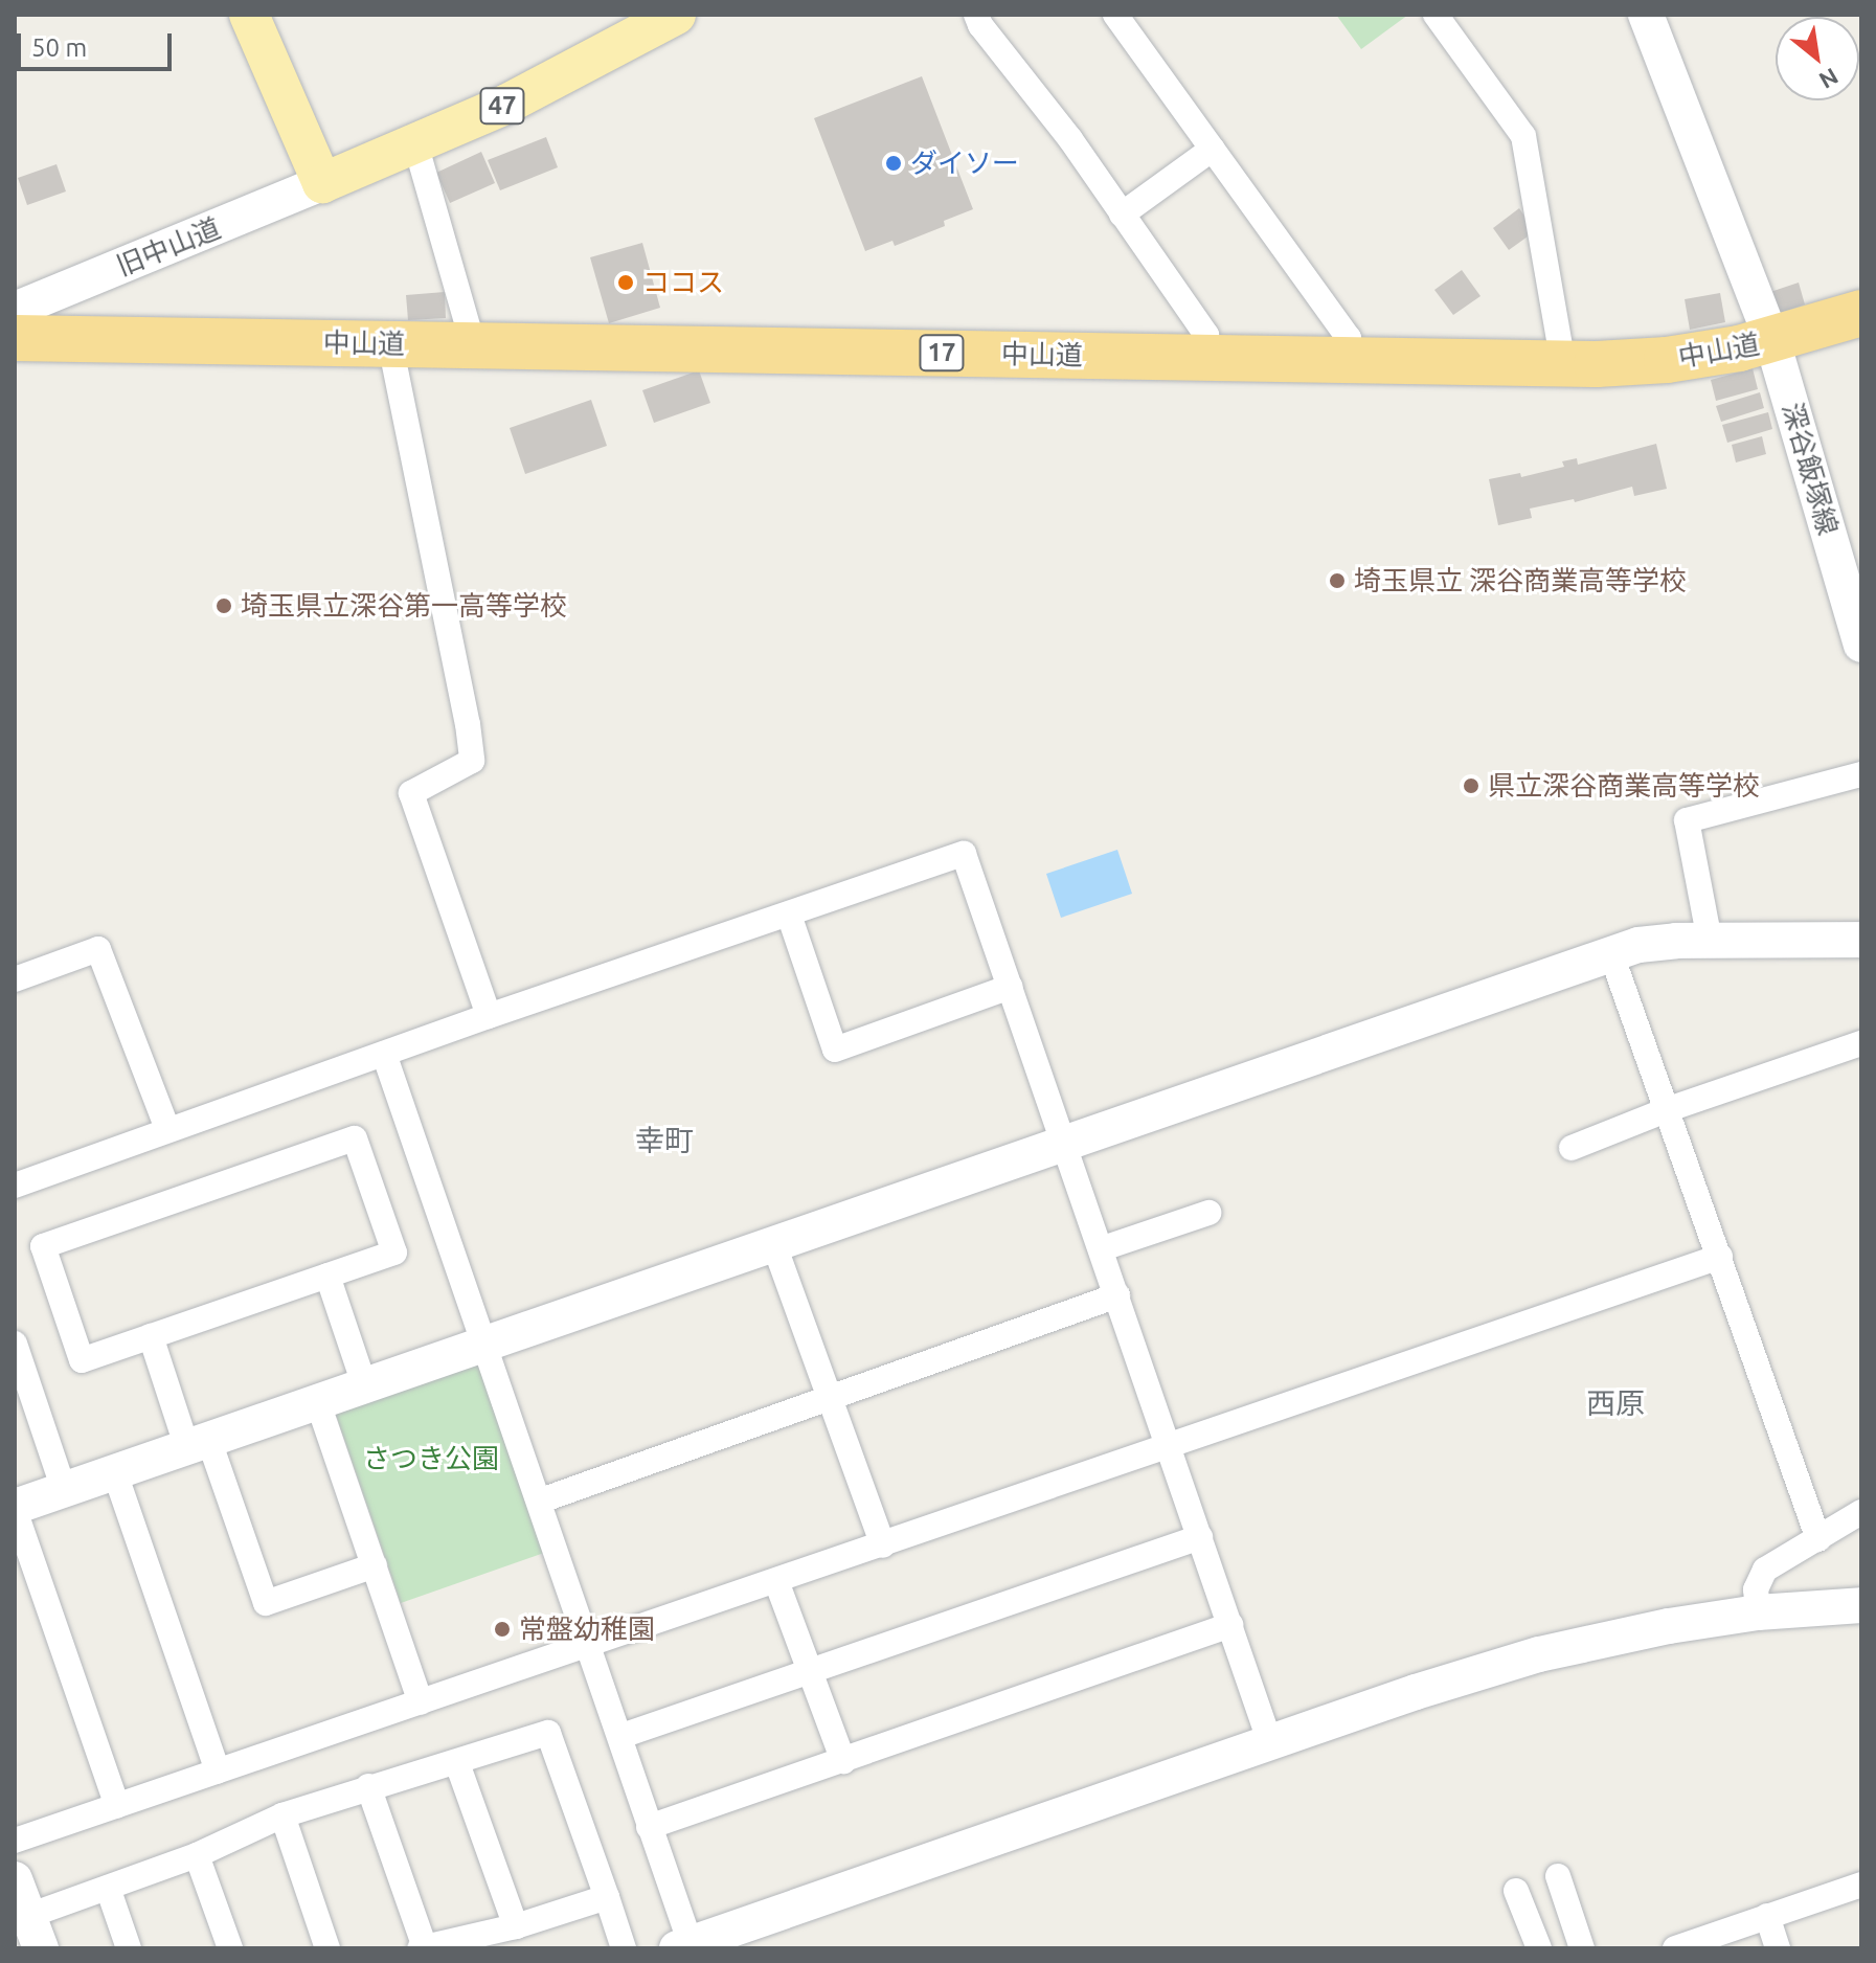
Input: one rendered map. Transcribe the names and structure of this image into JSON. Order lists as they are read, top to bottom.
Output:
{
  "streets": {
    "highway": ["中山道", "17"],
    "main road": ["47"],
    "street": ["旧中山道", "深谷飯塚線"]
  },
  "crossings": [
    ["47", "旧中山道"],
    ["中山道", "深谷飯塚線"]
  ],
  "districts": ["幸町", "西原"],
  "parks": ["さつき公園"],
  "places": [
    "ダイソー",
    "ココス",
    "埼玉県立 深谷商業高等学校",
    "埼玉県立深谷第一高等学校",
    "県立深谷商業高等学校",
    "常盤幼稚園"
  ],
  "scale_bar": "50 m",
  "north": "bottom right"
}
